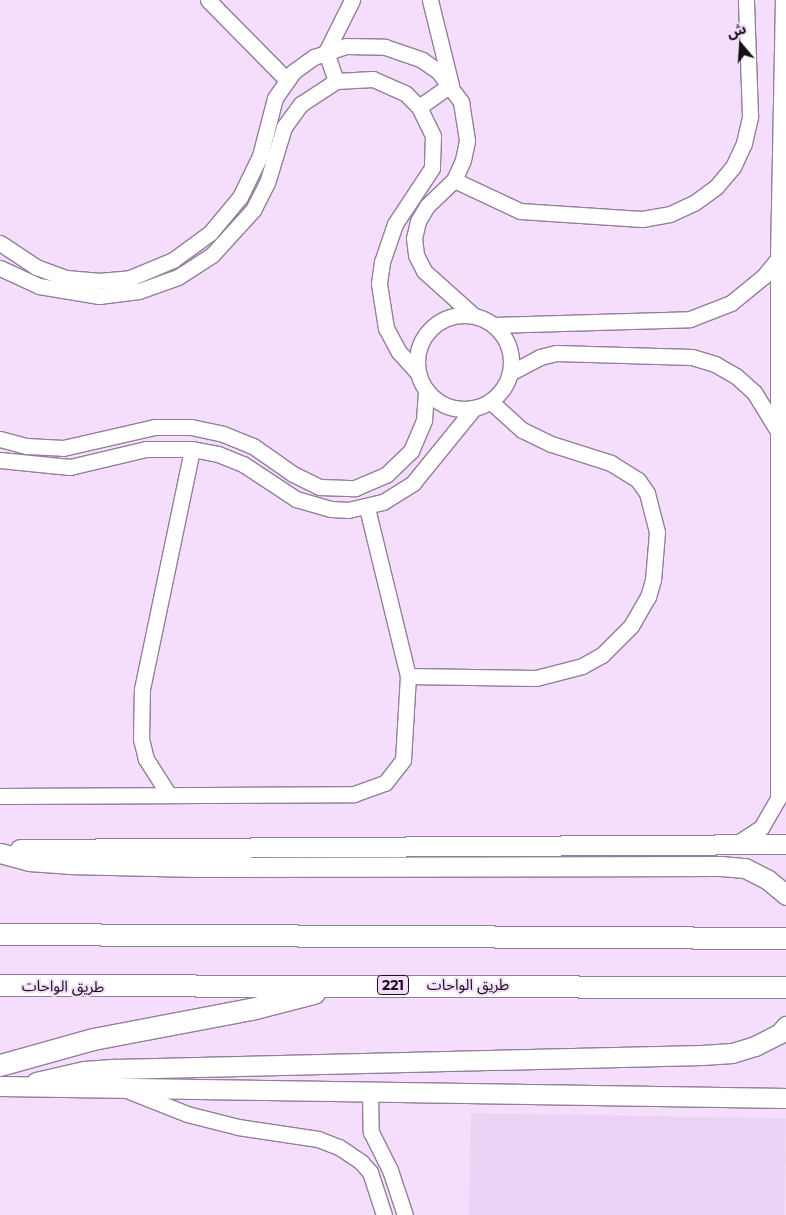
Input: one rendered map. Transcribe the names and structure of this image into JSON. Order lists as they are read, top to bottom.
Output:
{
  "streets": {
    "highway": ["221", "طريق الواحات"]
  },
  "north": "top"
}
